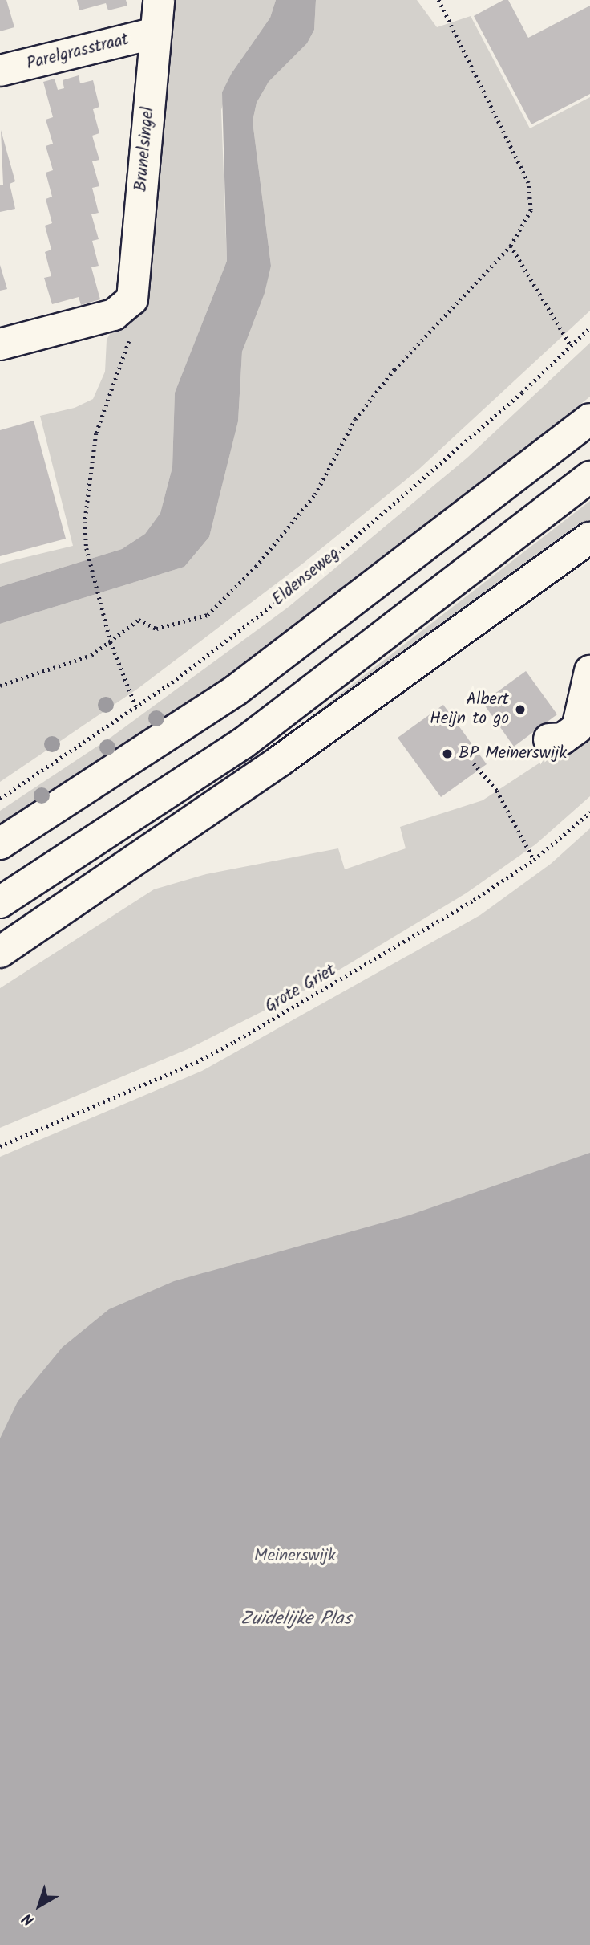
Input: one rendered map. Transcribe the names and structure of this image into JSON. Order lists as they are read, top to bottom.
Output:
{
  "streets": {
    "main road": ["Parelgrasstraat", "Brunelsingel"],
    "path": ["Eldenseweg", "Grote Griet"]
  },
  "crossings": [
    ["Parelgrasstraat", "Brunelsingel"]
  ],
  "water": ["Zuidelijke Plas"],
  "parks": ["Meinerswijk"],
  "places": ["Albert Heijn to go", "BP Meinerswijk"],
  "north": "bottom left"
}
